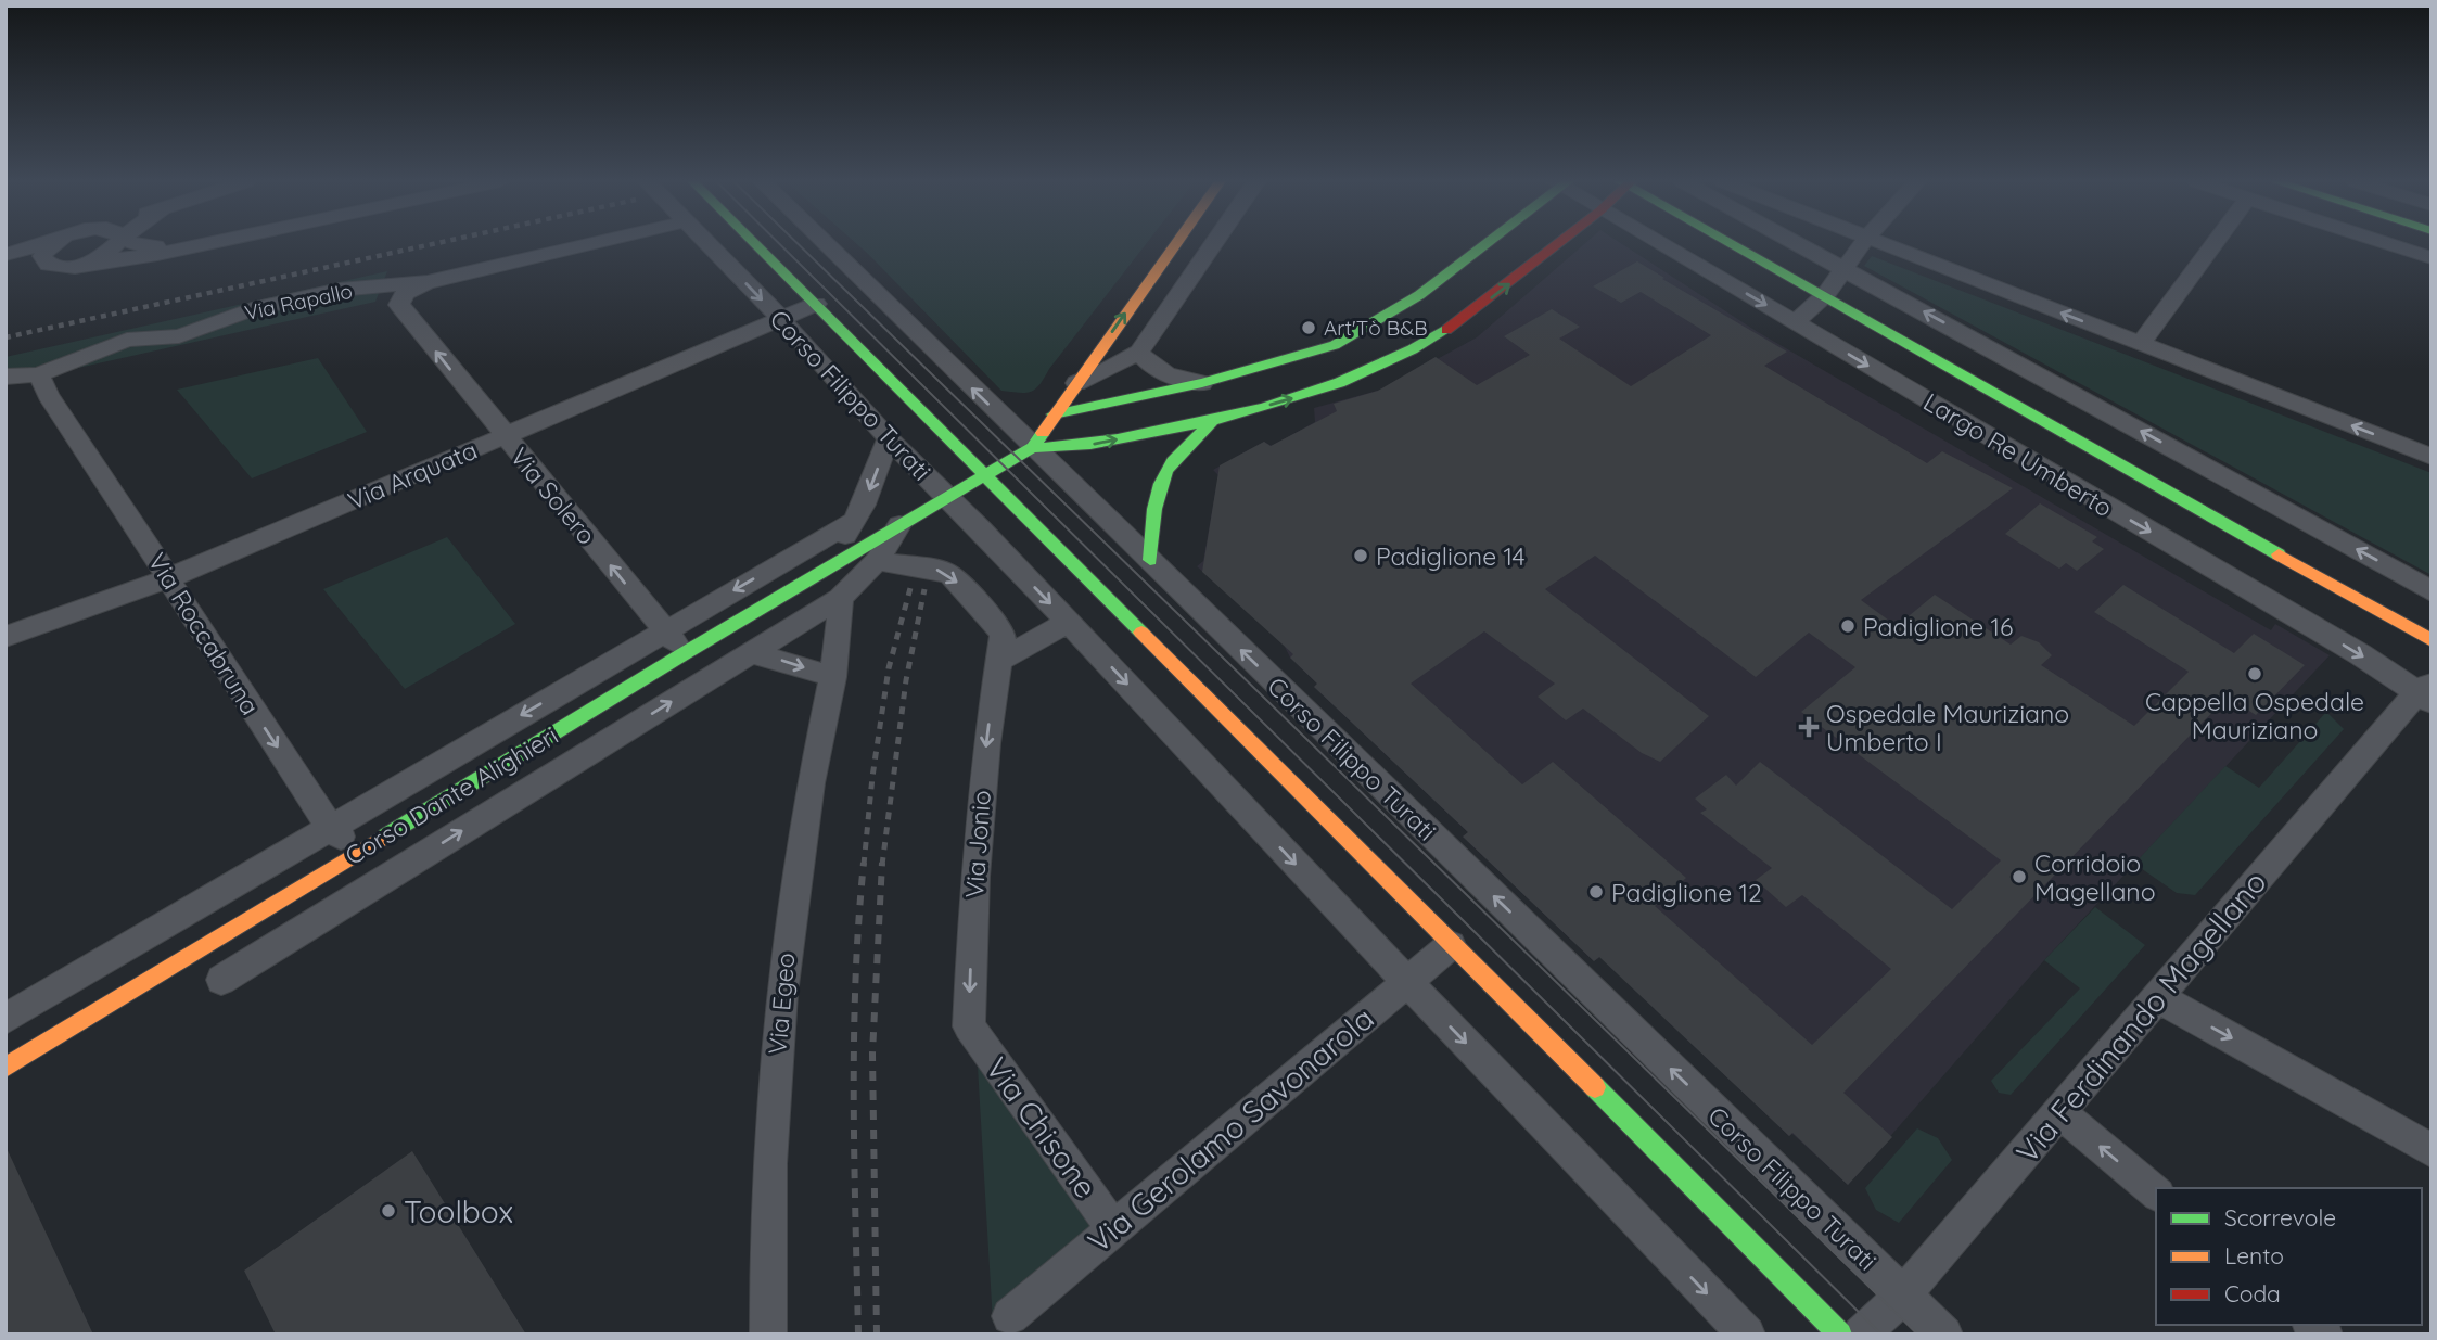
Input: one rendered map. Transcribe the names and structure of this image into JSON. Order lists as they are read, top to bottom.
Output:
{
  "streets": {
    "street": [
      "Via Rapallo",
      "Corso Filippo Turati",
      "Largo Re Umberto",
      "Via Arquata",
      "Via Solero",
      "Via Roccabruna",
      "Corso Dante Alighieri",
      "Via Jonio",
      "Via Egeo",
      "Via Ferdinando Magellano",
      "Via Chisone",
      "Via Gerolamo Savonarola"
    ]
  },
  "crossings": [
    ["Via Rapallo", "Via Solero"],
    ["Via Rapallo", "Via Roccabruna"],
    ["Corso Filippo Turati", "Via Arquata"],
    ["Corso Filippo Turati", "Corso Dante Alighieri"],
    ["Corso Filippo Turati", "Via Ferdinando Magellano"],
    ["Corso Filippo Turati", "Via Gerolamo Savonarola"],
    ["Largo Re Umberto", "Via Ferdinando Magellano"],
    ["Via Arquata", "Via Solero"],
    ["Via Arquata", "Via Roccabruna"],
    ["Via Solero", "Corso Dante Alighieri"],
    ["Via Roccabruna", "Corso Dante Alighieri"],
    ["Corso Dante Alighieri", "Via Jonio"],
    ["Corso Dante Alighieri", "Via Egeo"],
    ["Via Jonio", "Via Chisone"],
    ["Via Chisone", "Via Gerolamo Savonarola"]
  ],
  "one_way": ["Via Solero", "Via Roccabruna", "Via Jonio"],
  "places": {
    "other": [
      "Art'Tò B&B",
      "Padiglione 14",
      "Padiglione 16",
      "Cappella Ospedale Mauriziano",
      "Corridoio Magellano",
      "Padiglione 12",
      "Toolbox"
    ],
    "health": ["Ospedale Mauriziano Umberto I"]
  },
  "legend": ["Scorrevole", "Lento", "Coda"]
}
